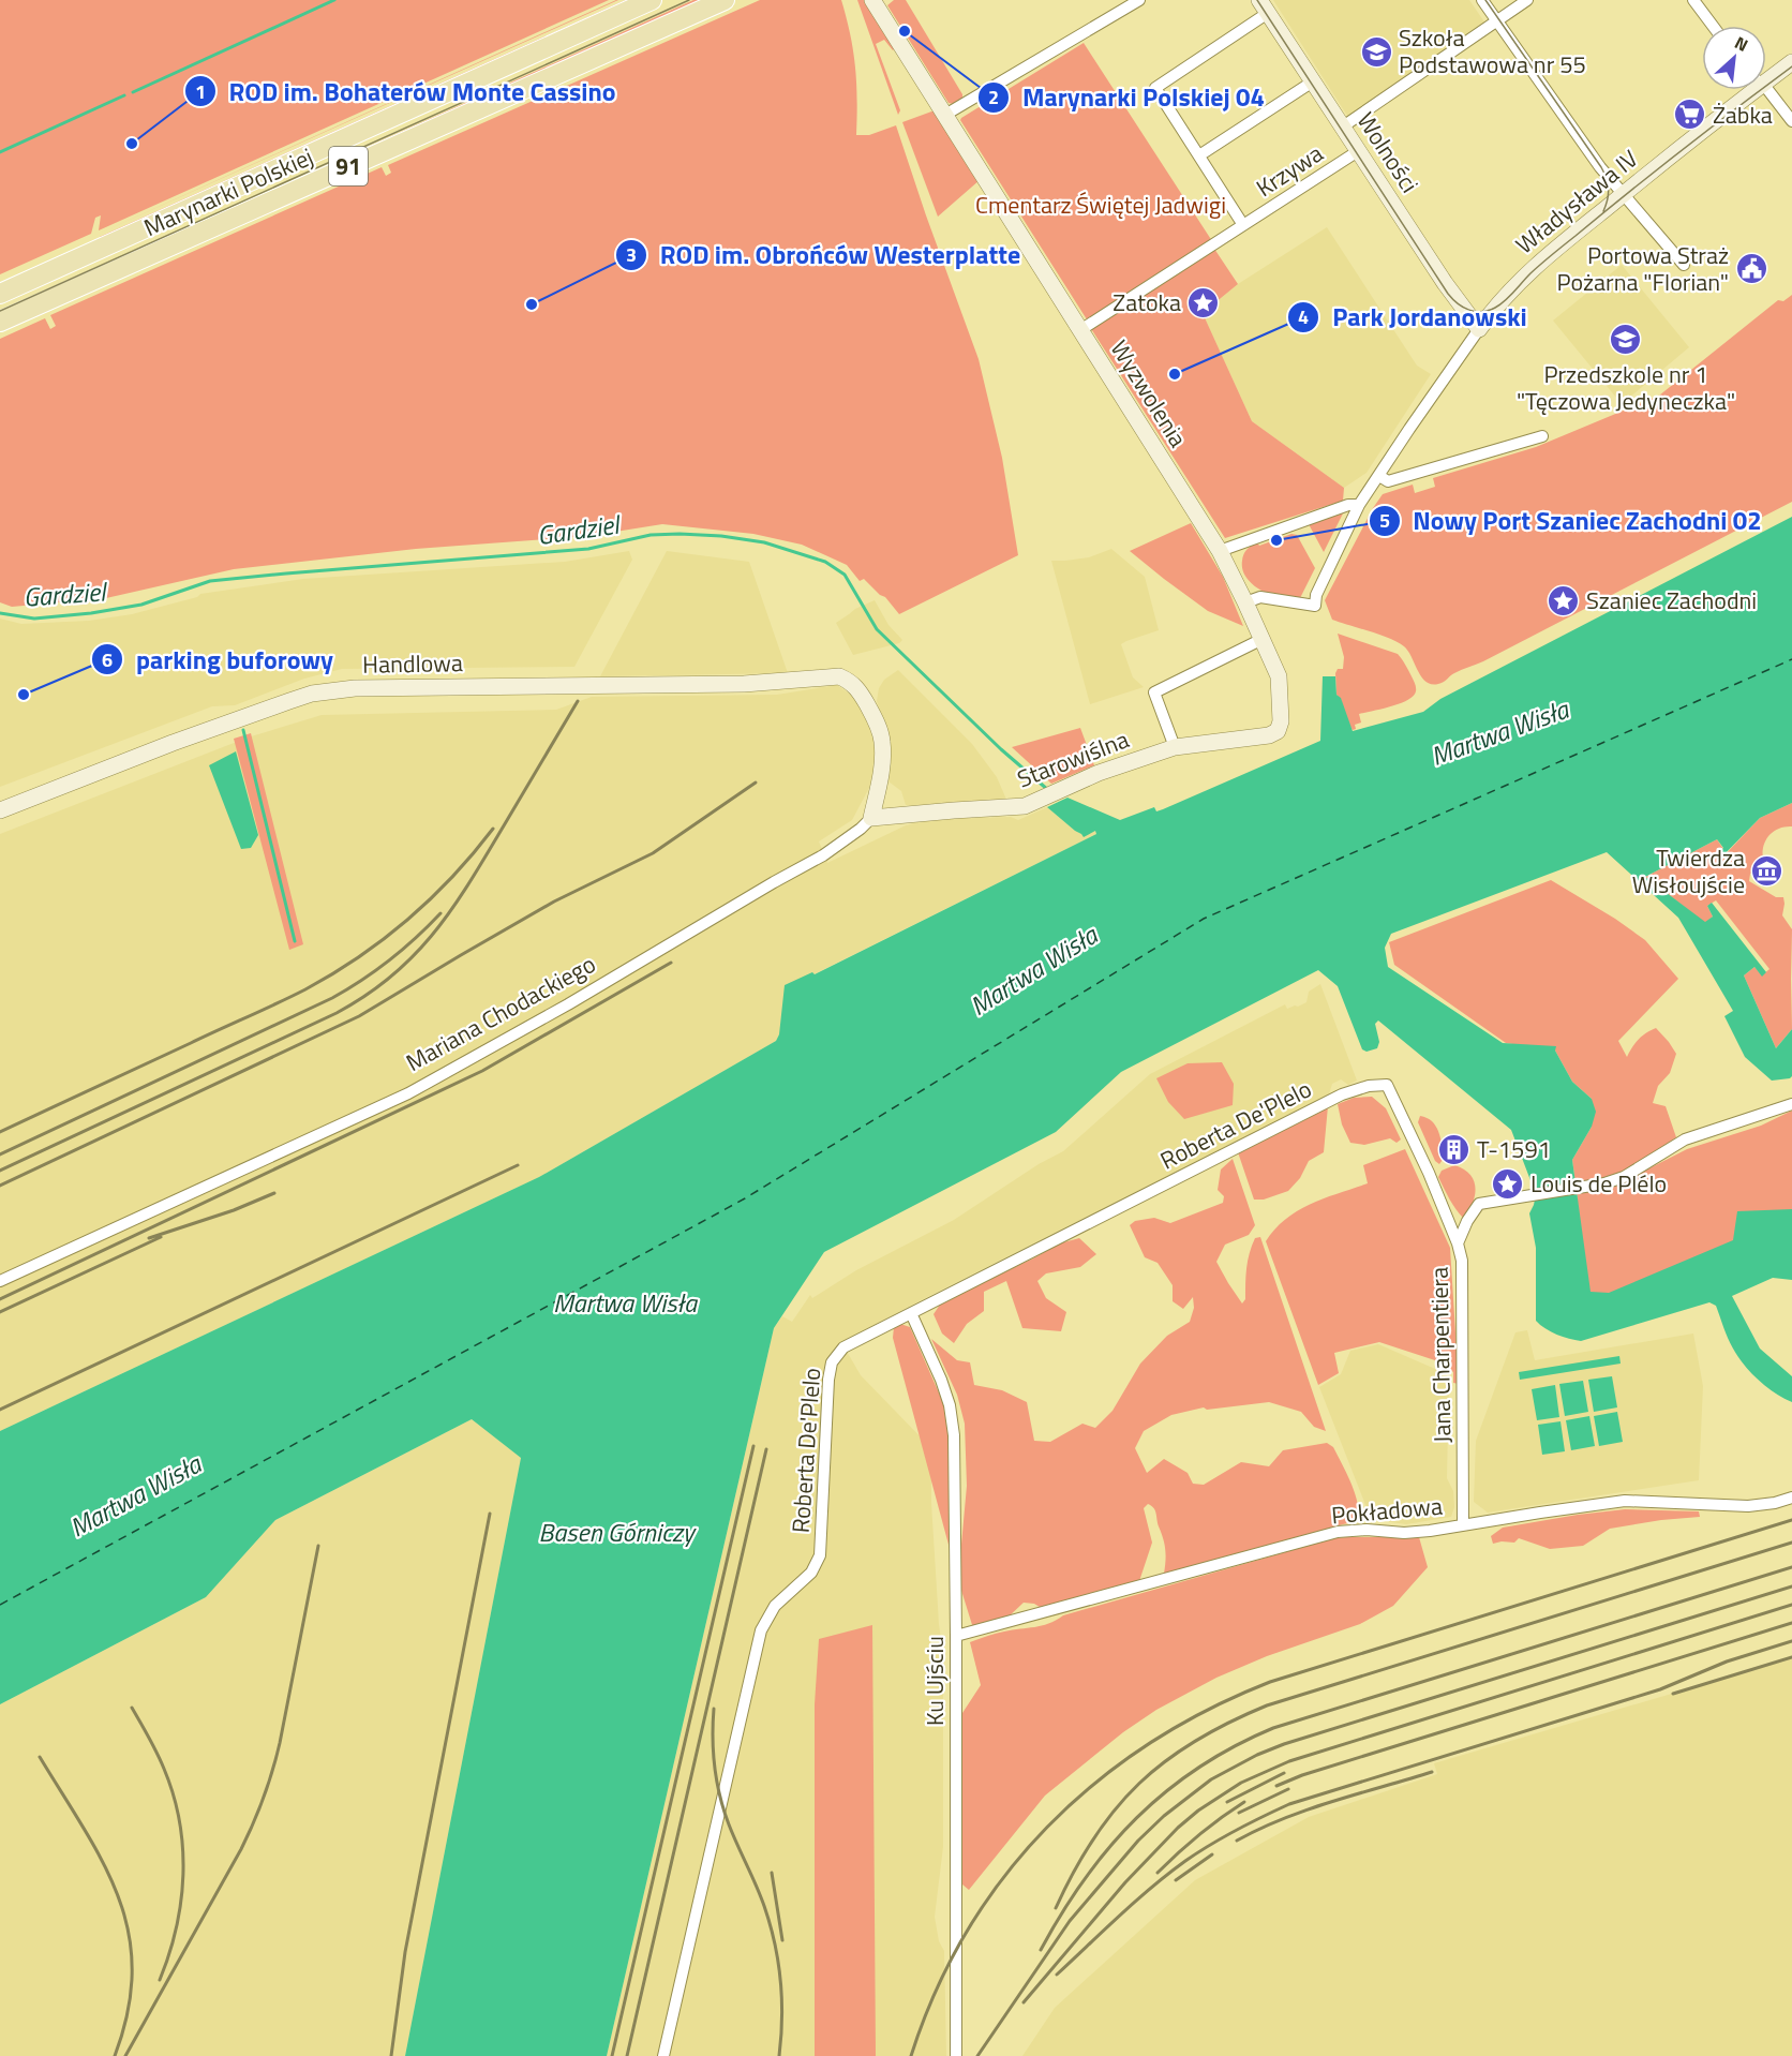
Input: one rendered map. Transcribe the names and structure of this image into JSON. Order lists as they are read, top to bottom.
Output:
{
  "streets": {
    "main road": ["91", "Marynarki Polskiej"],
    "street": [
      "Wolności",
      "Krzywa",
      "Władysława IV",
      "Wyzwolenia",
      "Handlowa",
      "Starowiślna",
      "Mariana Chodackiego",
      "Roberta De'Plelo",
      "Jana Charpentiera",
      "Pokładowa",
      "Ku Ujściu"
    ]
  },
  "crossings": [
    ["Wolności", "Krzywa"],
    ["Wolności", "Władysława IV"],
    ["Krzywa", "Wyzwolenia"],
    ["Władysława IV", "Starowiślna"],
    ["Handlowa", "Starowiślna"],
    ["Handlowa", "Mariana Chodackiego"],
    ["Starowiślna", "Mariana Chodackiego"],
    ["Roberta De'Plelo", "Jana Charpentiera"],
    ["Roberta De'Plelo", "Ku Ujściu"],
    ["Jana Charpentiera", "Pokładowa"],
    ["Pokładowa", "Ku Ujściu"]
  ],
  "water": ["Gardziel", "Martwa Wisła", "Basen Górniczy"],
  "parks": ["Cmentarz Świętej Jadwigi"],
  "places": {
    "other": [
      "Marynarki Polskiej 04",
      "ROD im. Bohaterów Monte Cassino",
      "ROD im. Obrońców Westerplatte",
      "Park Jordanowski",
      "Nowy Port Szaniec Zachodni 02",
      "parking buforowy"
    ],
    "school or university": ["Szkoła Podstawowa nr 55", "Przedszkole nr 1 \"Tęczowa Jedyneczka\""],
    "supermarket": ["Żabka"],
    "public building": ["Portowa Straż Pożarna \"Florian\""],
    "place": ["Zatoka", "Szaniec Zachodni", "Louis de Plélo"],
    "museum": ["Twierdza Wisłoujście"],
    "building": ["T-1591"]
  },
  "north": "top right"
}
